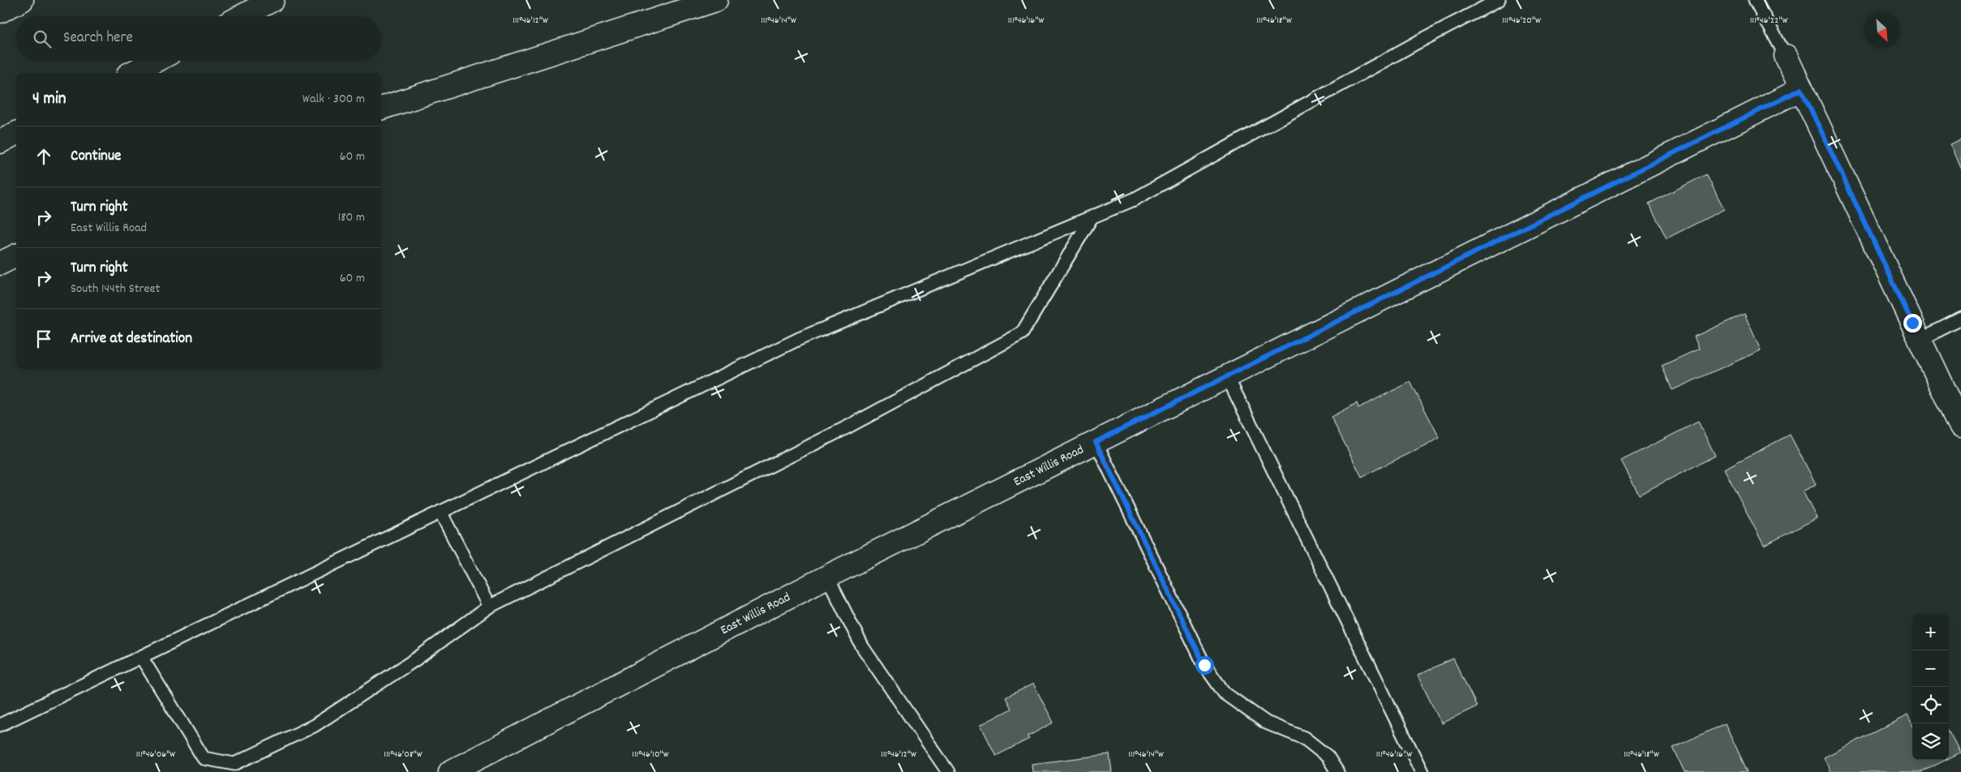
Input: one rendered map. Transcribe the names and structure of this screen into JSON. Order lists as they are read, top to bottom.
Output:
{
  "streets": {
    "main road": ["East Willis Road"]
  },
  "north": "bottom right",
  "page": {
    "search": "Search here",
    "heading": ["4 min", "Walk · 300 m"],
    "list": [
      ["Continue", "60 m"],
      ["Turn right", "East Willis Road", "180 m"],
      ["Turn right", "South 144th Street", "60 m"],
      "Arrive at destination"
    ],
    "map_buttons": ["+", "−"]
  },
  "coordinates": [
    "111°46'12\"W",
    "111°46'14\"W",
    "111°46'16\"W",
    "111°46'18\"W",
    "111°46'20\"W",
    "111°46'22\"W",
    "111°46'06\"W",
    "111°46'08\"W",
    "111°46'10\"W"
  ]
}
